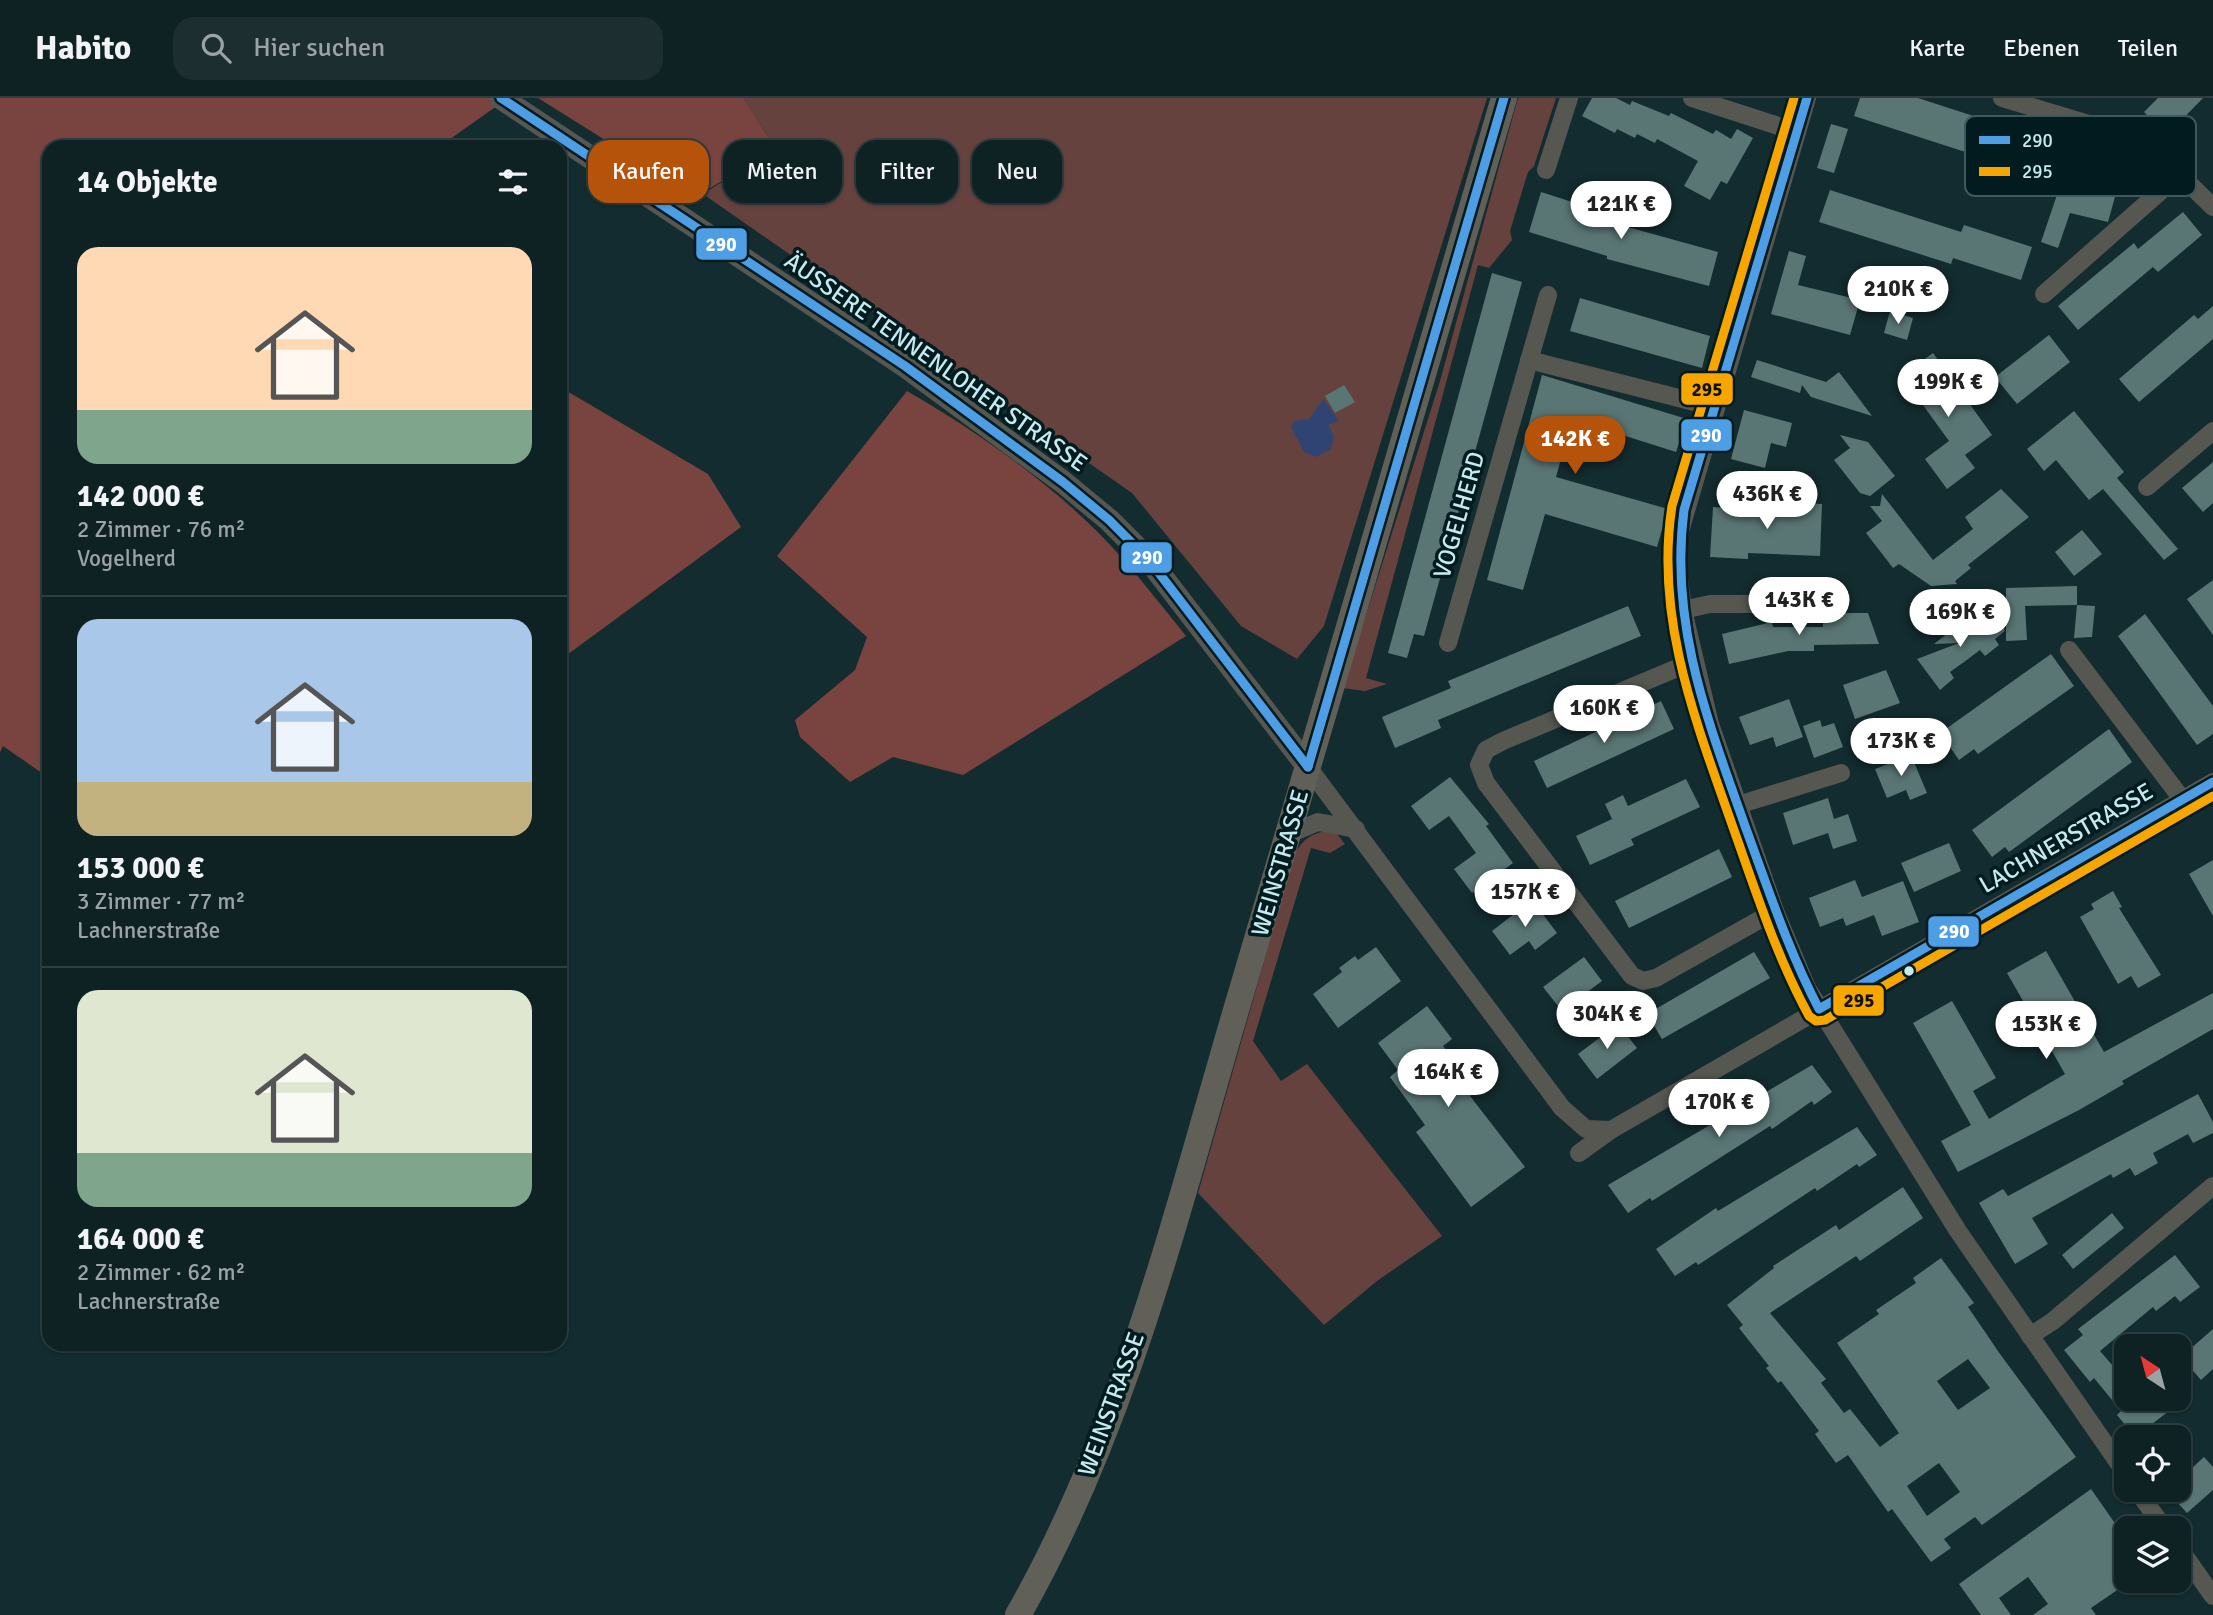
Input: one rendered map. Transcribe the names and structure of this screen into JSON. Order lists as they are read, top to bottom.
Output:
{
  "streets": {
    "main road": ["WEINSTRASSE"],
    "street": ["ÄUSSERE TENNENLOHER STRASSE", "VOGELHERD", "LACHNERSTRASSE"]
  },
  "crossings": [
    ["ÄUSSERE TENNENLOHER STRASSE", "WEINSTRASSE"]
  ],
  "lines": ["transit line 290", "transit line 295"],
  "legend": ["290", "295"],
  "north": "top left",
  "page": {
    "header": "Habito",
    "search": "Hier suchen",
    "nav": ["Karte", "Ebenen", "Teilen"],
    "chip": [
      "Kaufen",
      "Mieten",
      "Filter",
      "Neu"
    ],
    "heading": "14 Objekte",
    "price": [
      "121K €",
      "210K €",
      "199K €",
      "142K €",
      "436K €",
      "143K €",
      "169K €",
      "160K €",
      "173K €",
      "157K €",
      "304K €",
      "153K €",
      "164K €",
      "170K €"
    ],
    "list": [
      {
        "name": "142 000 €",
        "note": "2 Zimmer · 76 m² · Vogelherd"
      },
      {
        "name": "153 000 €",
        "note": "3 Zimmer · 77 m² · Lachnerstraße"
      },
      {
        "name": "164 000 €",
        "note": "2 Zimmer · 62 m² · Lachnerstraße"
      }
    ]
  }
}
